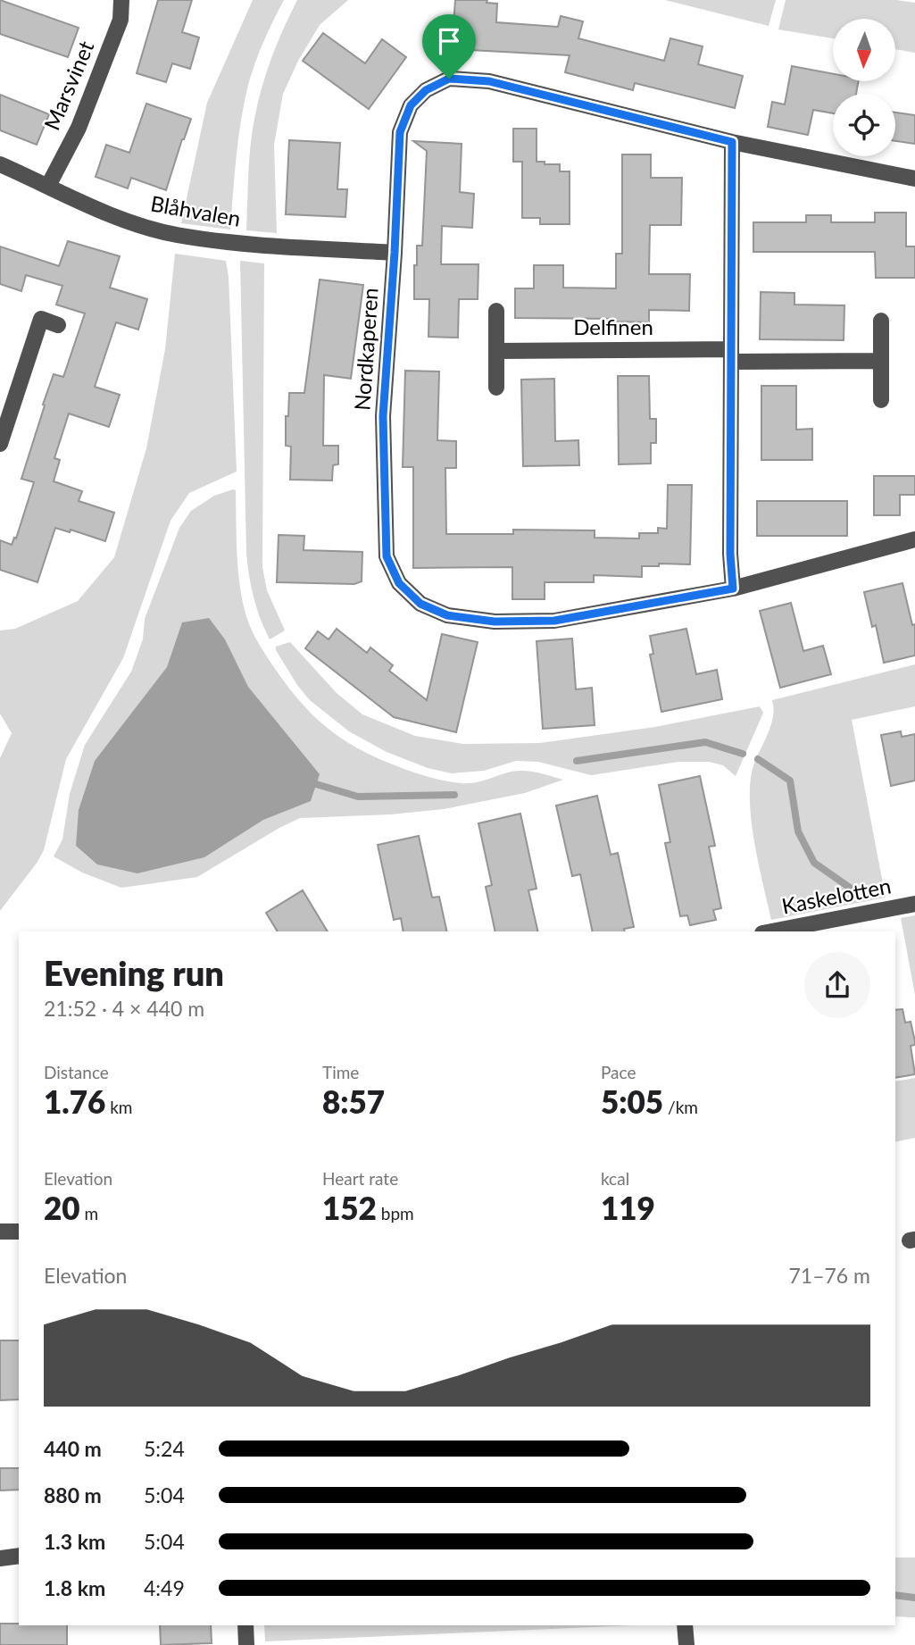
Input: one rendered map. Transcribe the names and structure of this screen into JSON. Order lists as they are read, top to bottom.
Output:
{
  "streets": {
    "street": [
      "Marsvinet",
      "Blåhvalen",
      "Delfinen",
      "Nordkaperen",
      "Kaskelotten"
    ]
  },
  "crossings": [
    ["Marsvinet", "Blåhvalen"],
    ["Blåhvalen", "Nordkaperen"]
  ],
  "north": "bottom",
  "page": {
    "heading": ["Evening run", "21:52 · 4 × 440 m"],
    "stats": [
      ["Distance", "1.76 km"],
      ["Time", "8:57"],
      ["Pace", "5:05 /km"],
      ["Elevation", "20 m"],
      ["Heart rate", "152 bpm"],
      ["kcal", "119"]
    ],
    "chart": ["Elevation", "71–76 m"],
    "list": [
      {
        "name": "440 m",
        "note": "5:24"
      },
      {
        "name": "880 m",
        "note": "5:04"
      },
      {
        "name": "1.3 km",
        "note": "5:04"
      },
      {
        "name": "1.8 km",
        "note": "4:49"
      }
    ]
  }
}
